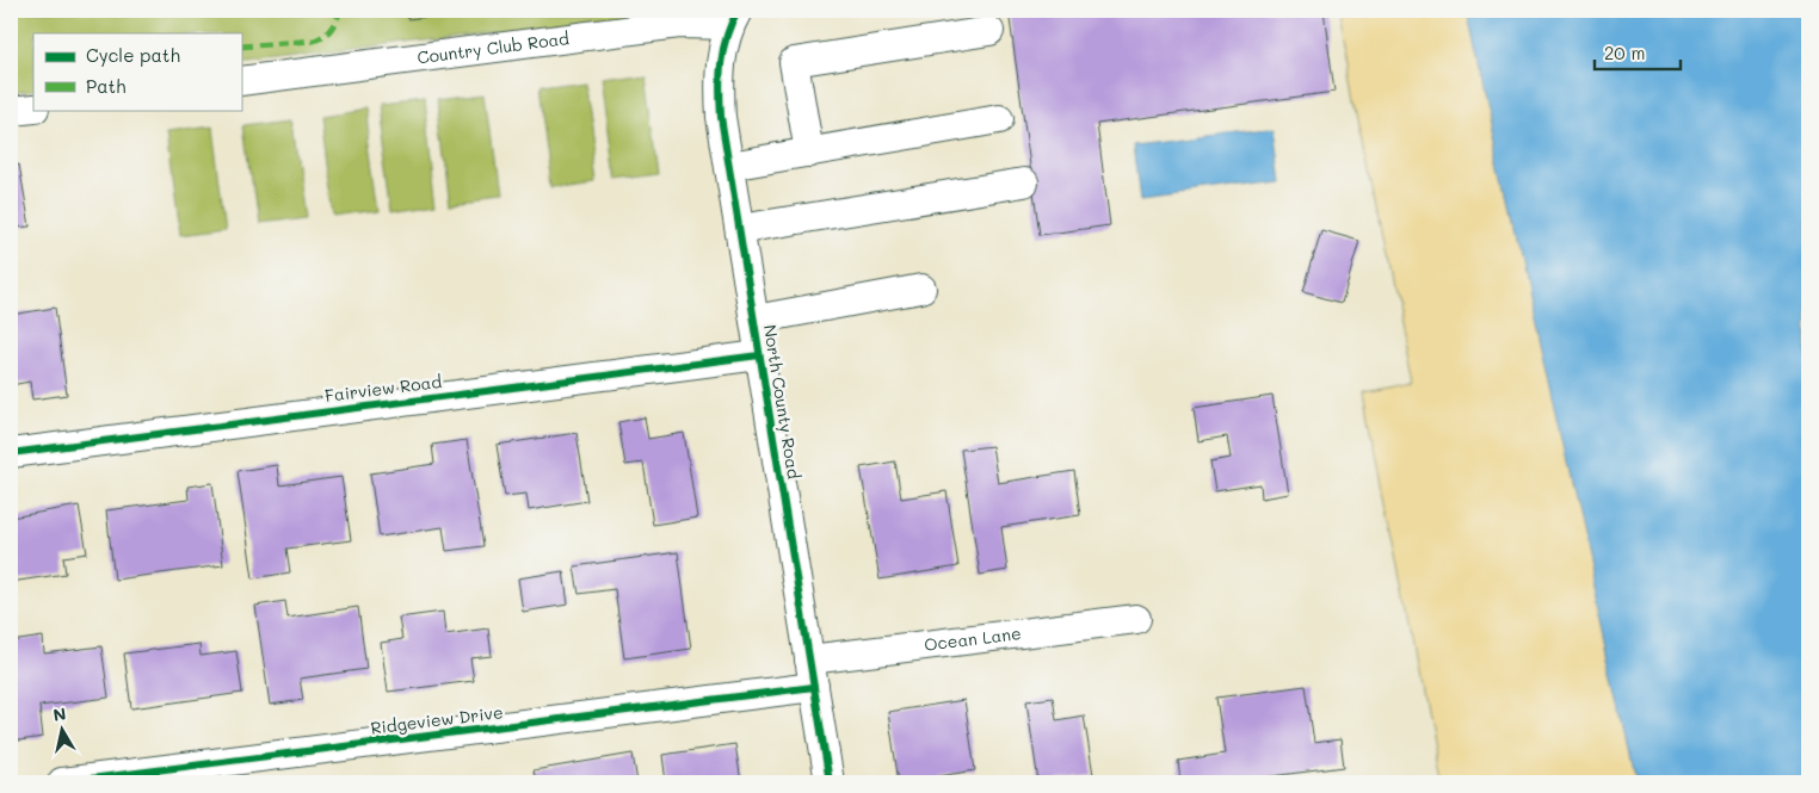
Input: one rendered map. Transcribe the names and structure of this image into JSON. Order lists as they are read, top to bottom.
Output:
{
  "streets": {
    "street": [
      "Country Club Road",
      "Fairview Road",
      "North County Road",
      "Ocean Lane",
      "Ridgeview Drive"
    ]
  },
  "crossings": [
    ["Country Club Road", "North County Road"],
    ["Fairview Road", "North County Road"],
    ["North County Road", "Ocean Lane"],
    ["North County Road", "Ridgeview Drive"]
  ],
  "legend": ["Cycle path", "Path"],
  "scale_bar": "20 m",
  "north": "top"
}
